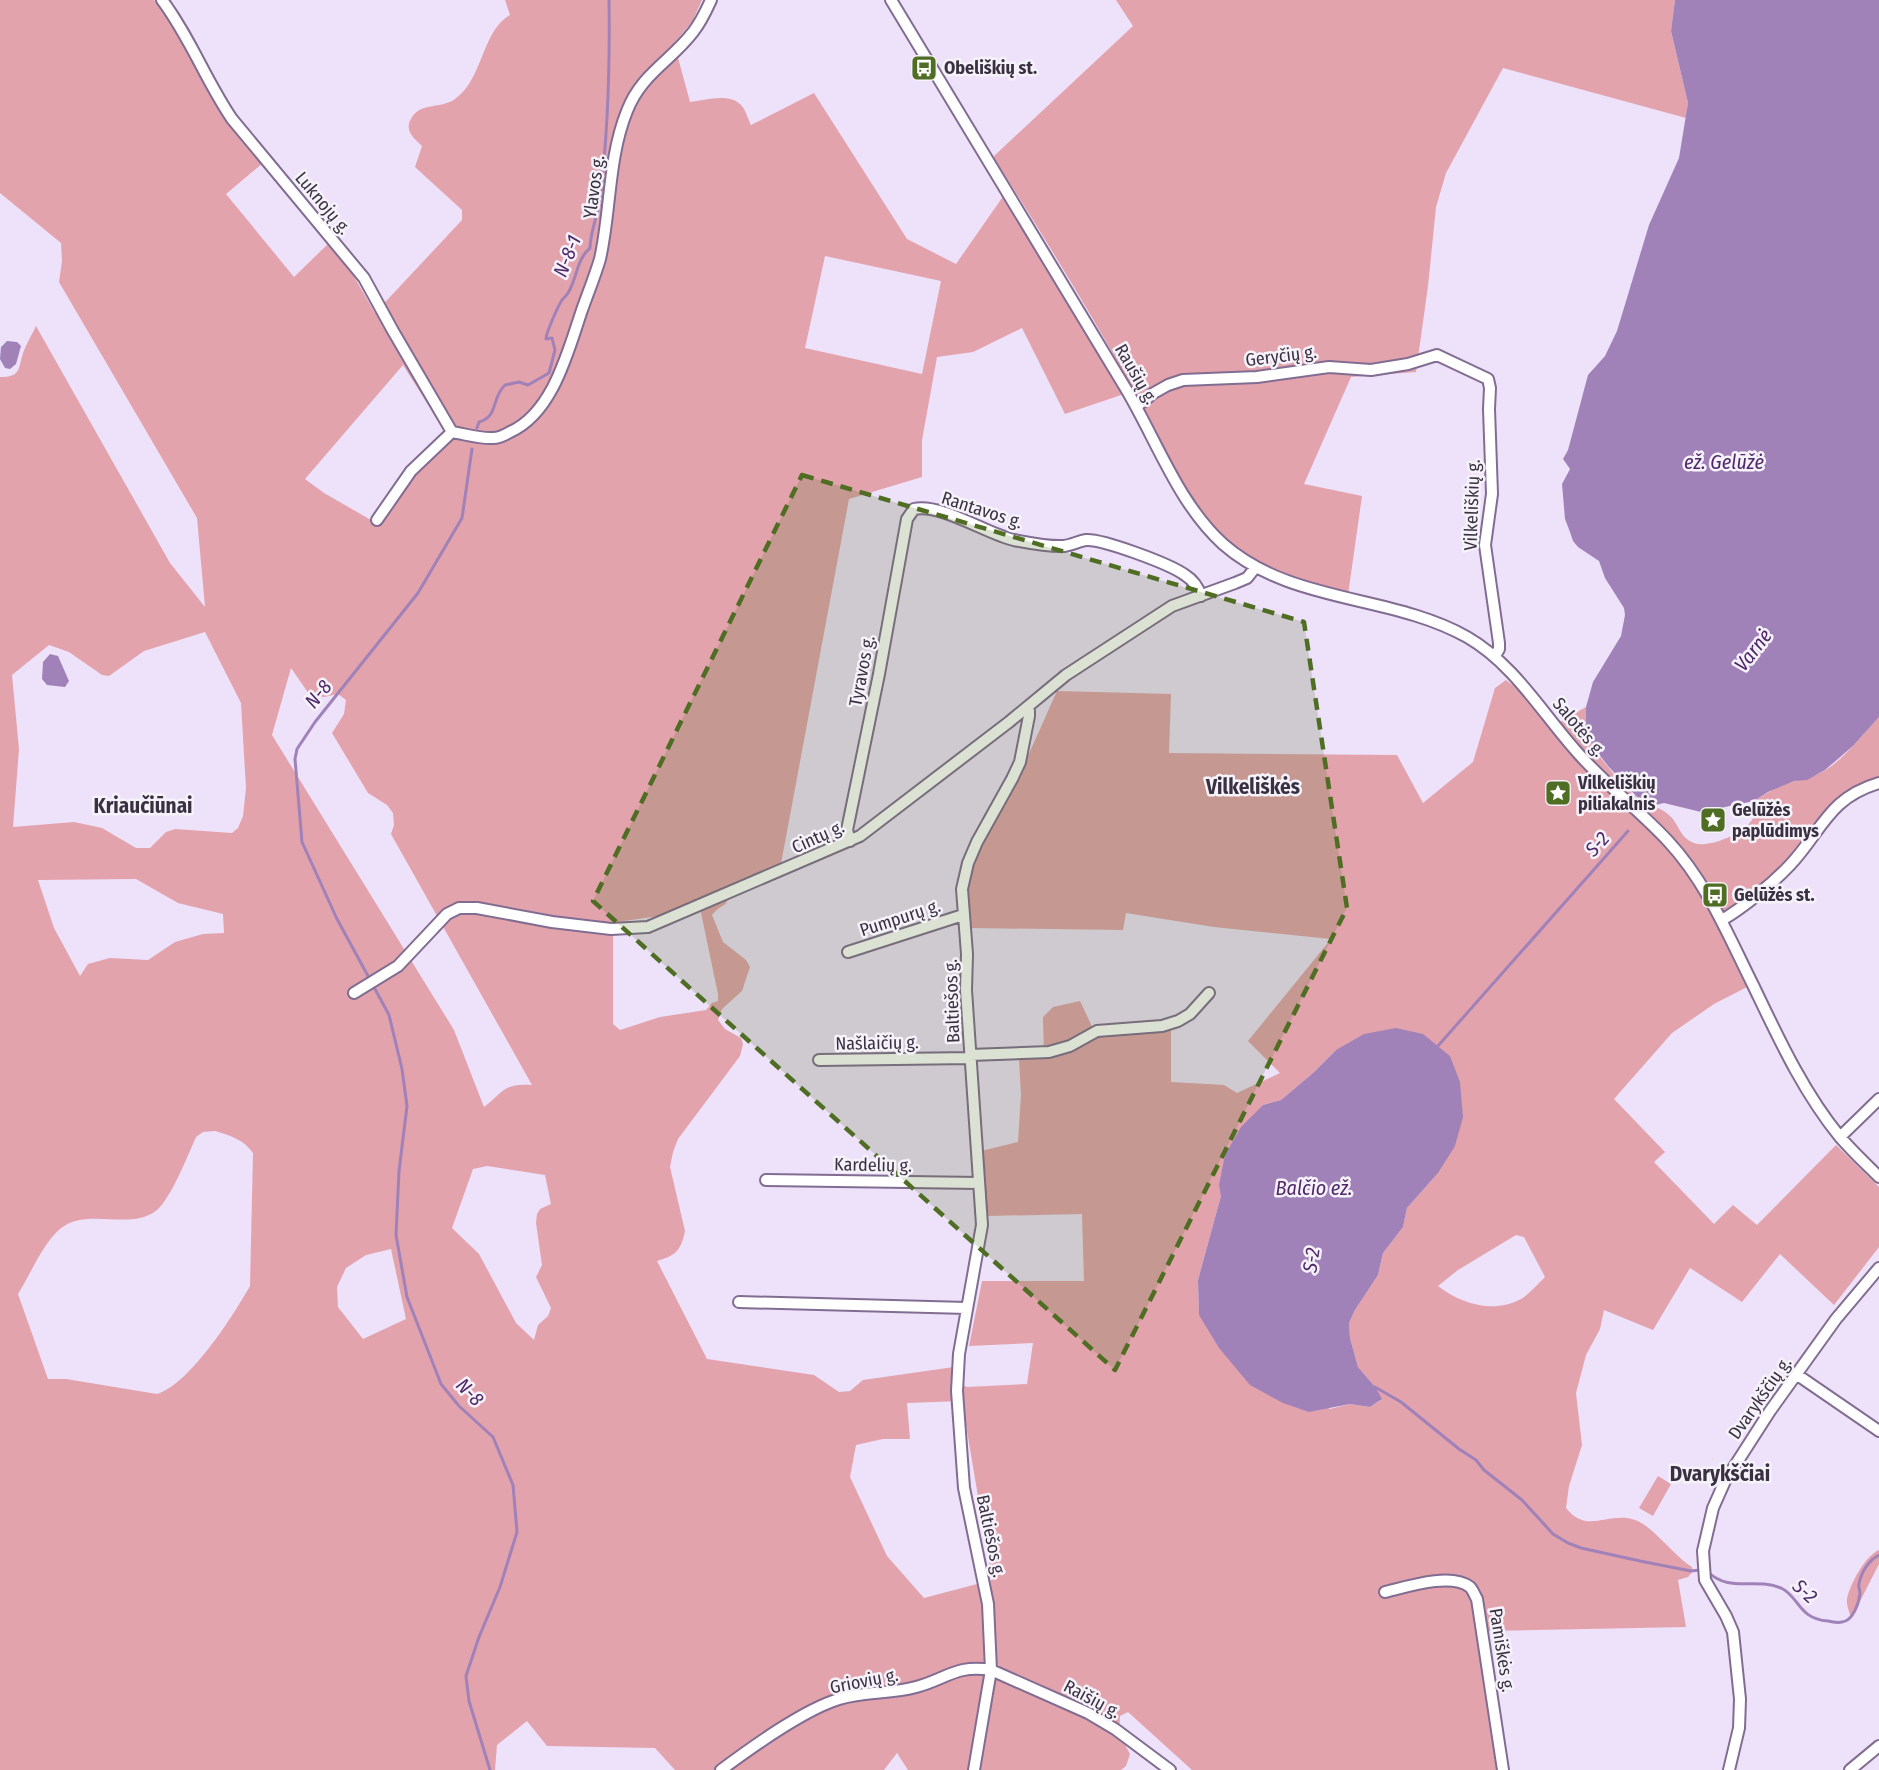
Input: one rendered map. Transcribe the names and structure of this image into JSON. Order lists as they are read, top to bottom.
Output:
{
  "streets": {
    "street": [
      "Ylavos g.",
      "Luknojų g.",
      "Geryčių g.",
      "Raušių g.",
      "Vilkeliškių g.",
      "Rantavos g.",
      "Tyravos g.",
      "Salotės g.",
      "Cintų g.",
      "Pumpurų g.",
      "Baltiešos g.",
      "Našlaičių g.",
      "Kardelių g.",
      "Dvarykščių g.",
      "Pamiškės g.",
      "Griovių g.",
      "Raišių g."
    ]
  },
  "crossings": [
    ["Ylavos g.", "Luknojų g."],
    ["Geryčių g.", "Raušių g."],
    ["Geryčių g.", "Vilkeliškių g."],
    ["Raušių g.", "Salotės g."],
    ["Raušių g.", "Cintų g."],
    ["Vilkeliškių g.", "Salotės g."],
    ["Rantavos g.", "Tyravos g."],
    ["Rantavos g.", "Cintų g."],
    ["Tyravos g.", "Cintų g."],
    ["Salotės g.", "Cintų g."],
    ["Cintų g.", "Baltiešos g."],
    ["Pumpurų g.", "Baltiešos g."],
    ["Baltiešos g.", "Našlaičių g."],
    ["Baltiešos g.", "Kardelių g."],
    ["Baltiešos g.", "Griovių g."],
    ["Baltiešos g.", "Raišių g."],
    ["Griovių g.", "Raišių g."]
  ],
  "districts": ["Vilkeliškės", "Kriaučiūnai", "Dvarykščiai"],
  "water": [
    "N-8-1",
    "ež. Gelūžė",
    "Varnė",
    "N-8",
    "S-2",
    "Balčio ež."
  ],
  "places": {
    "bus stop": ["Obeliškių st.", "Gelūžės st."],
    "place": ["Vilkeliškių piliakalnis", "Gelūžės paplūdimys"]
  }
}
